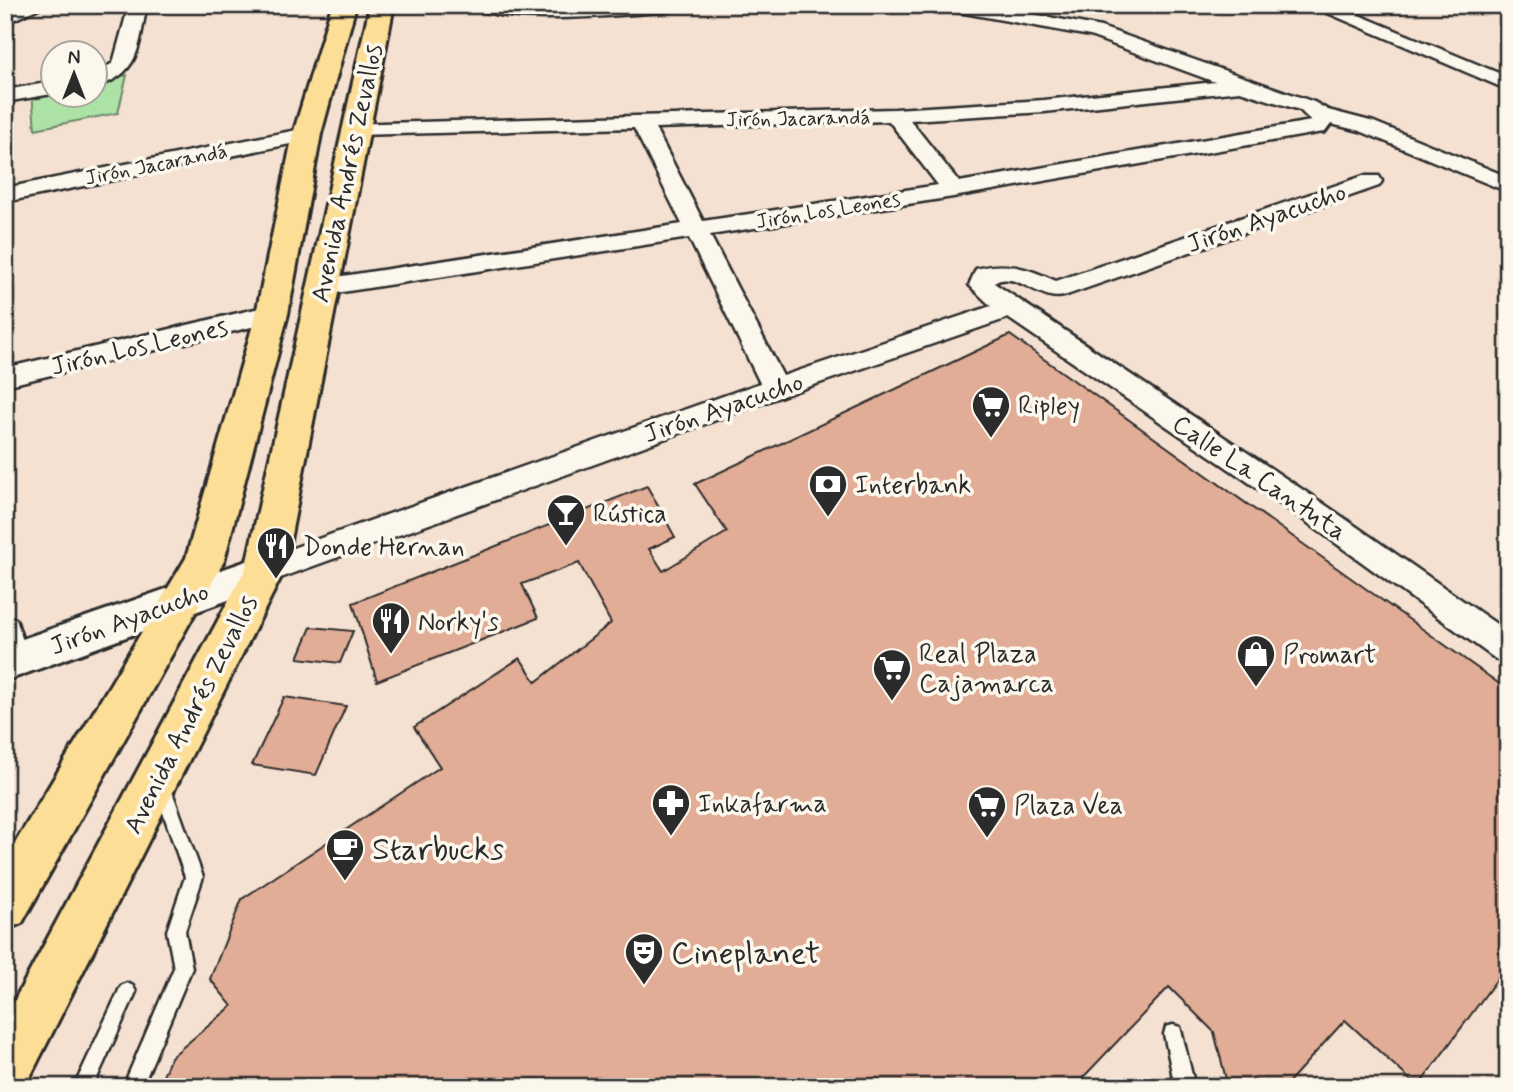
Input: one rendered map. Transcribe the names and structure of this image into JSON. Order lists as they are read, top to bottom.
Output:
{
  "streets": {
    "highway": ["Avenida Andrés Zevallos"],
    "street": [
      "Jirón Jacarandá",
      "Jirón Los Leones",
      "Jirón Ayacucho",
      "Calle La Cantuta"
    ]
  },
  "crossings": [
    ["Jirón Jacarandá", "Avenida Andrés Zevallos"],
    ["Avenida Andrés Zevallos", "Jirón Los Leones"],
    ["Avenida Andrés Zevallos", "Jirón Ayacucho"],
    ["Jirón Ayacucho", "Calle La Cantuta"]
  ],
  "places": {
    "supermarket": ["Ripley", "Real Plaza Cajamarca", "Plaza Vea"],
    "bank": ["Interbank"],
    "bar": ["Rústica"],
    "restaurant": ["Donde Hernan", "Norky's"],
    "shop": ["Promart"],
    "pharmacy": ["Inkafarma"],
    "cafe": ["Starbucks"],
    "theatre": ["Cineplanet"]
  },
  "north": "top"
}
